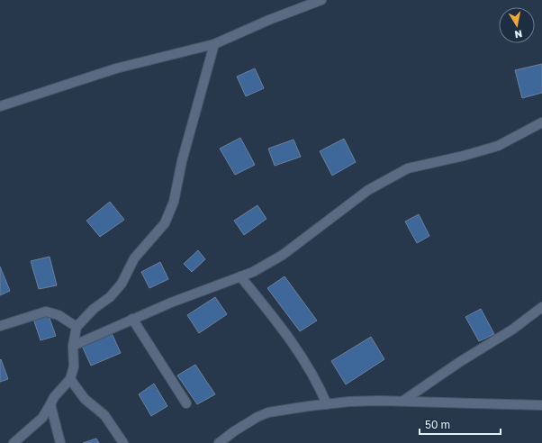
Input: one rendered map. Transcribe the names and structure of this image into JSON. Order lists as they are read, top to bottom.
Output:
{
  "scale_bar": "50 m",
  "north": "bottom"
}
